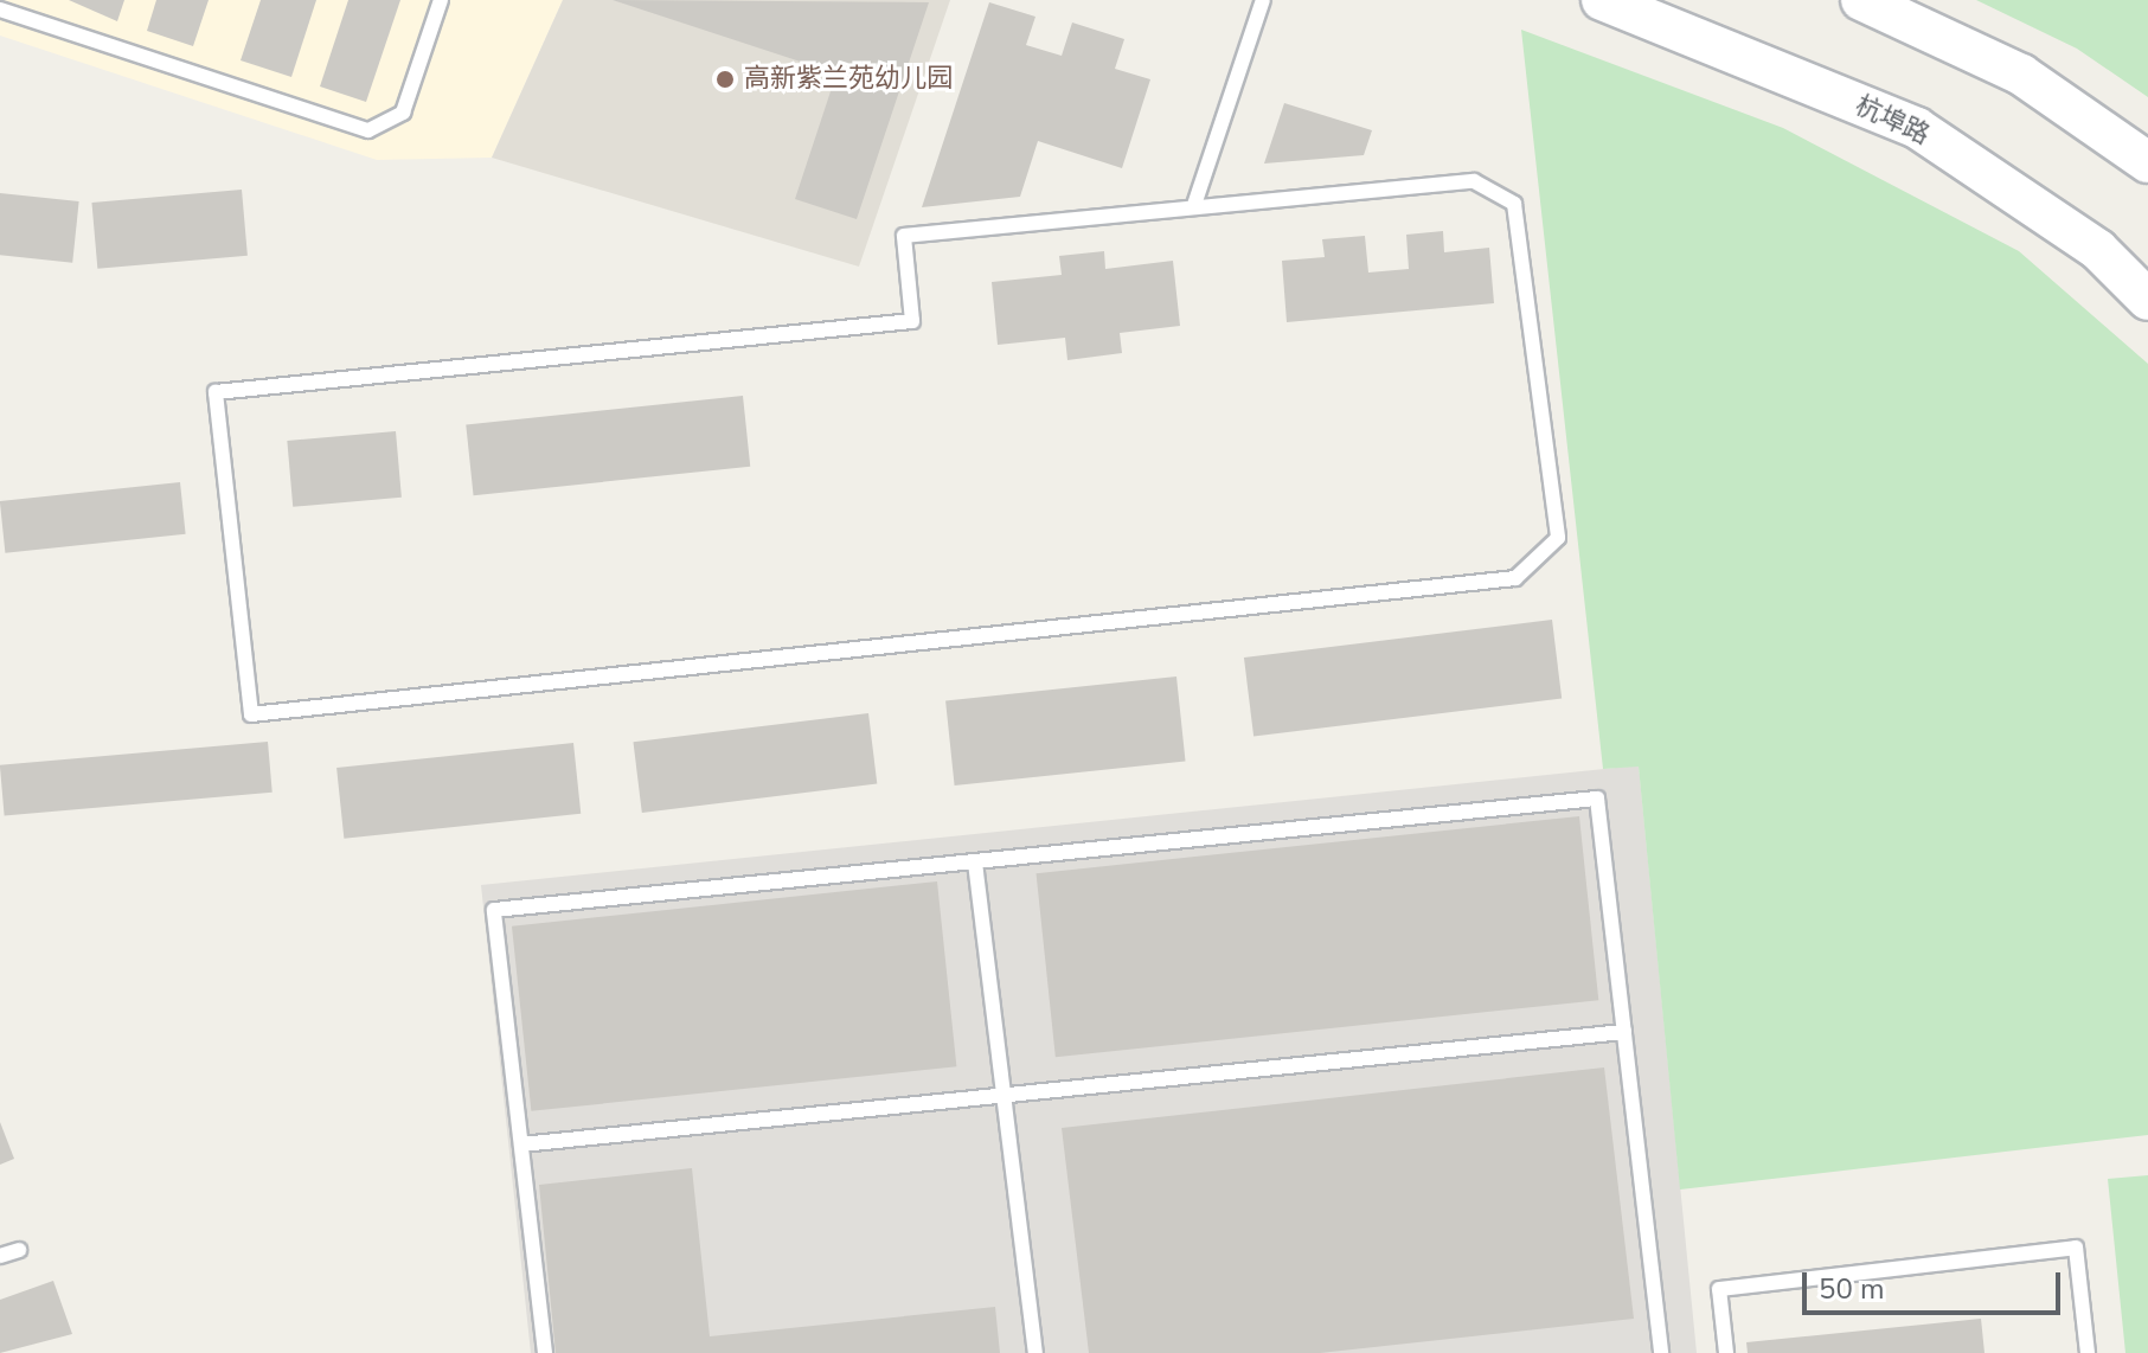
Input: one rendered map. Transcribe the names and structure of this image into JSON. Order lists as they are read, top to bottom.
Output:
{
  "streets": {
    "main road": ["杭埠路"]
  },
  "places": ["高新紫兰苑幼儿园"],
  "scale_bar": "50 m"
}
